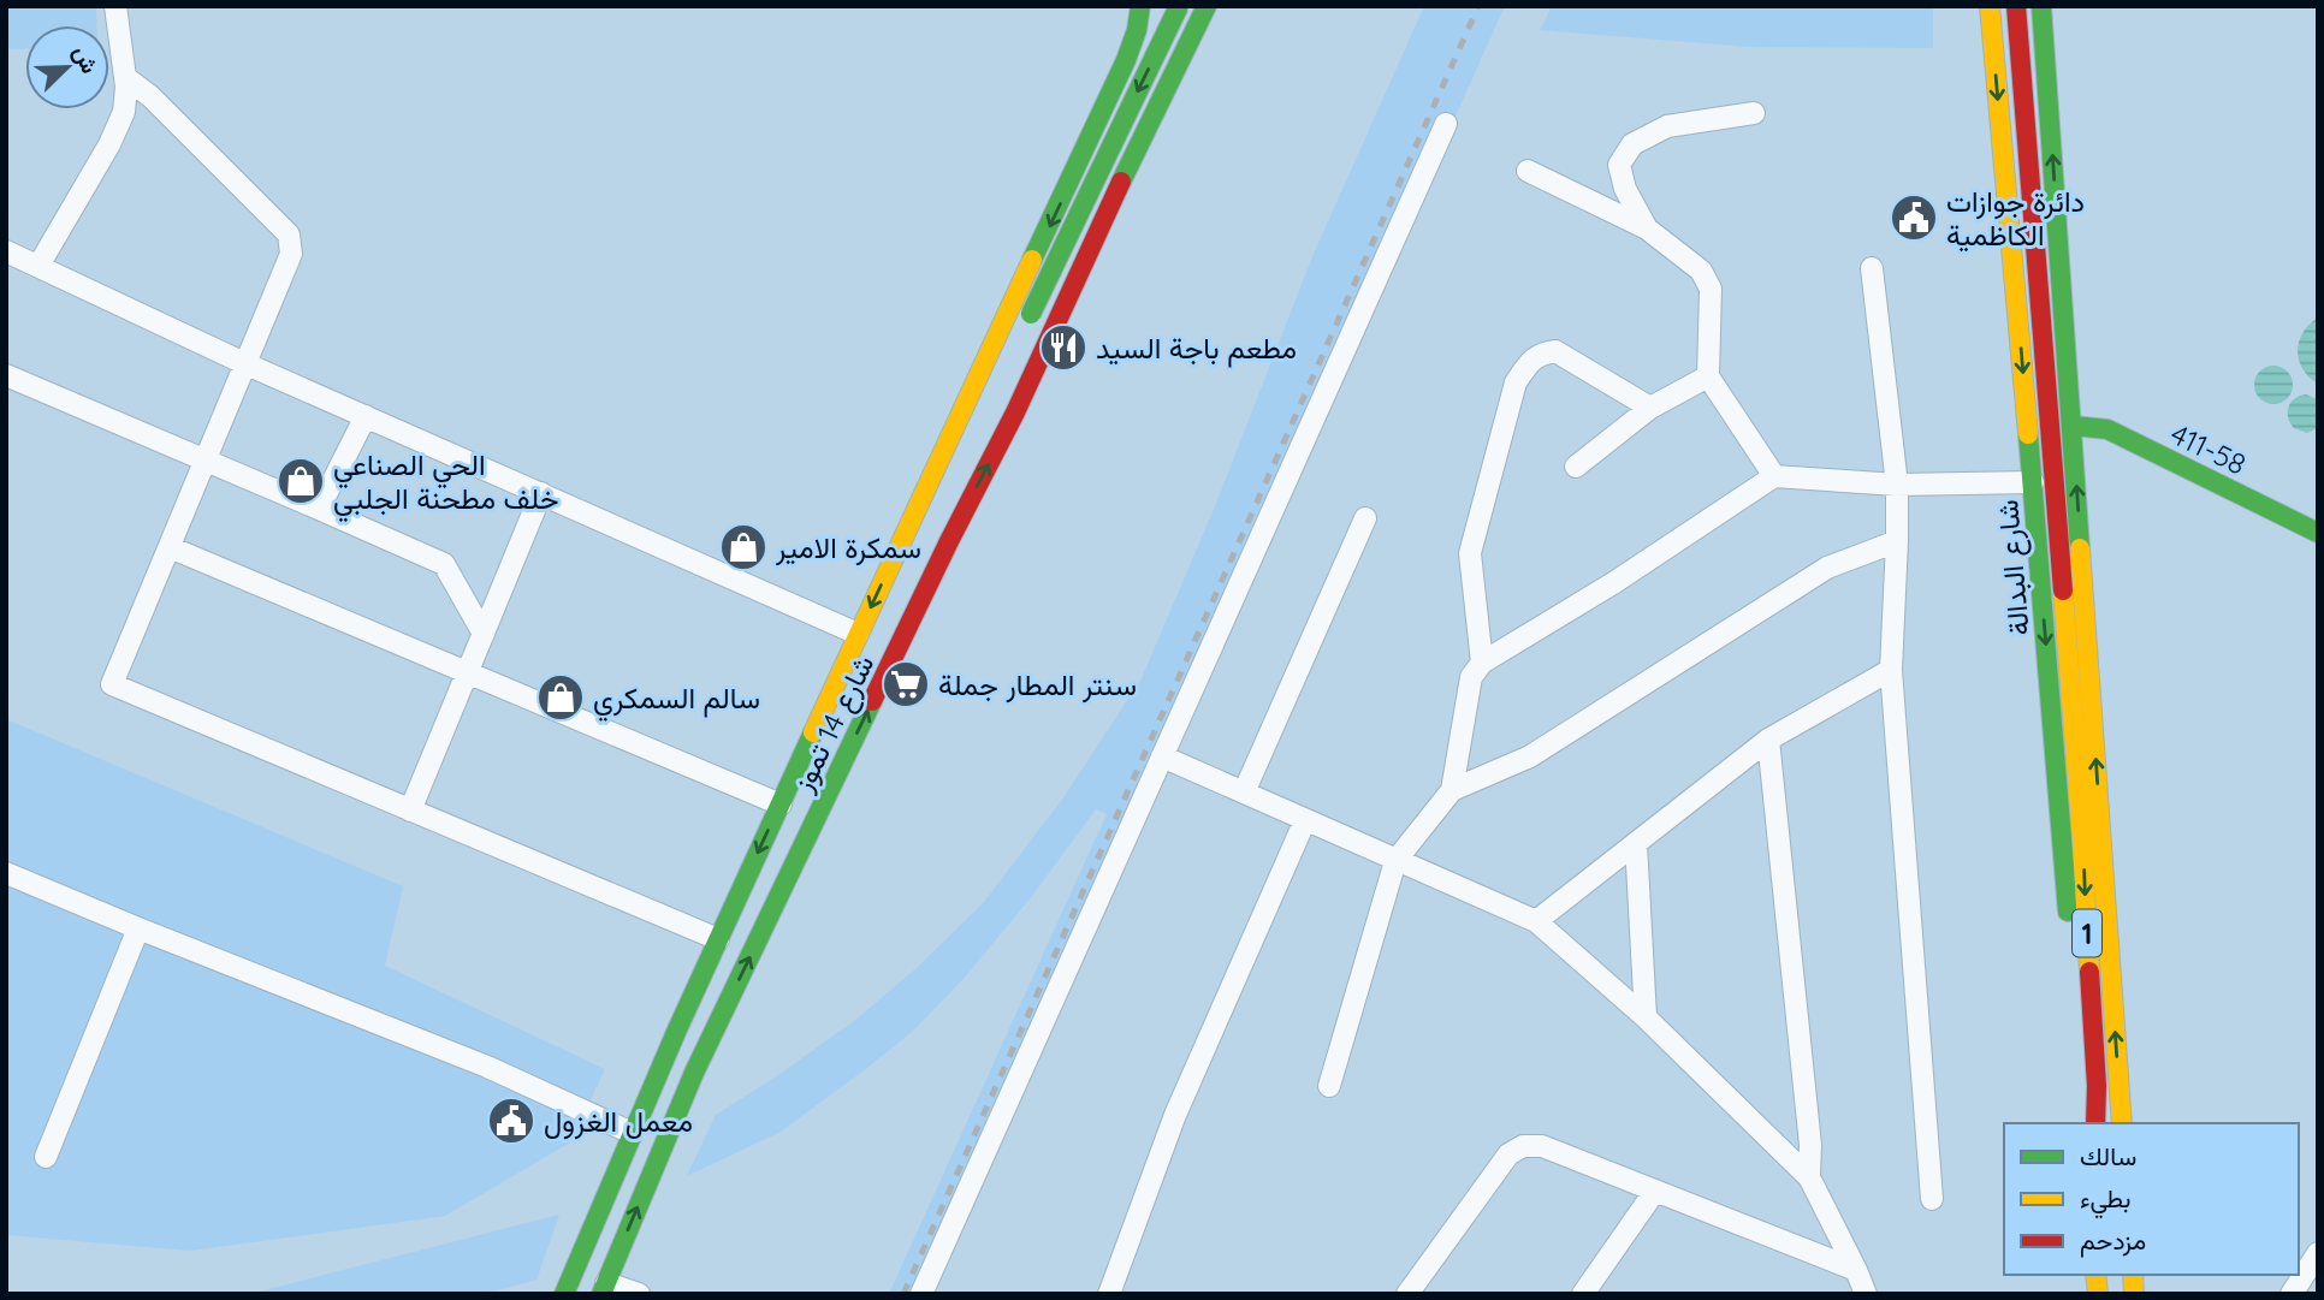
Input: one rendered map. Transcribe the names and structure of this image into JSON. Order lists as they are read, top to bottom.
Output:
{
  "streets": {
    "main road": [
      "411-58",
      "شارع البدالة",
      "شارع 14 تموز",
      "1"
    ]
  },
  "places": {
    "public building": ["دائرة جوازات الكاظمية", "معمل الغزول"],
    "restaurant": ["مطعم باجة السيد"],
    "shop": ["الحي الصناعي خلف مطحنة الجلبي", "سمكرة الامير", "سالم السمكري"],
    "supermarket": ["سنتر المطار جملة"]
  },
  "legend": ["سالك", "بطيء", "مزدحم"],
  "north": "top right"
}
